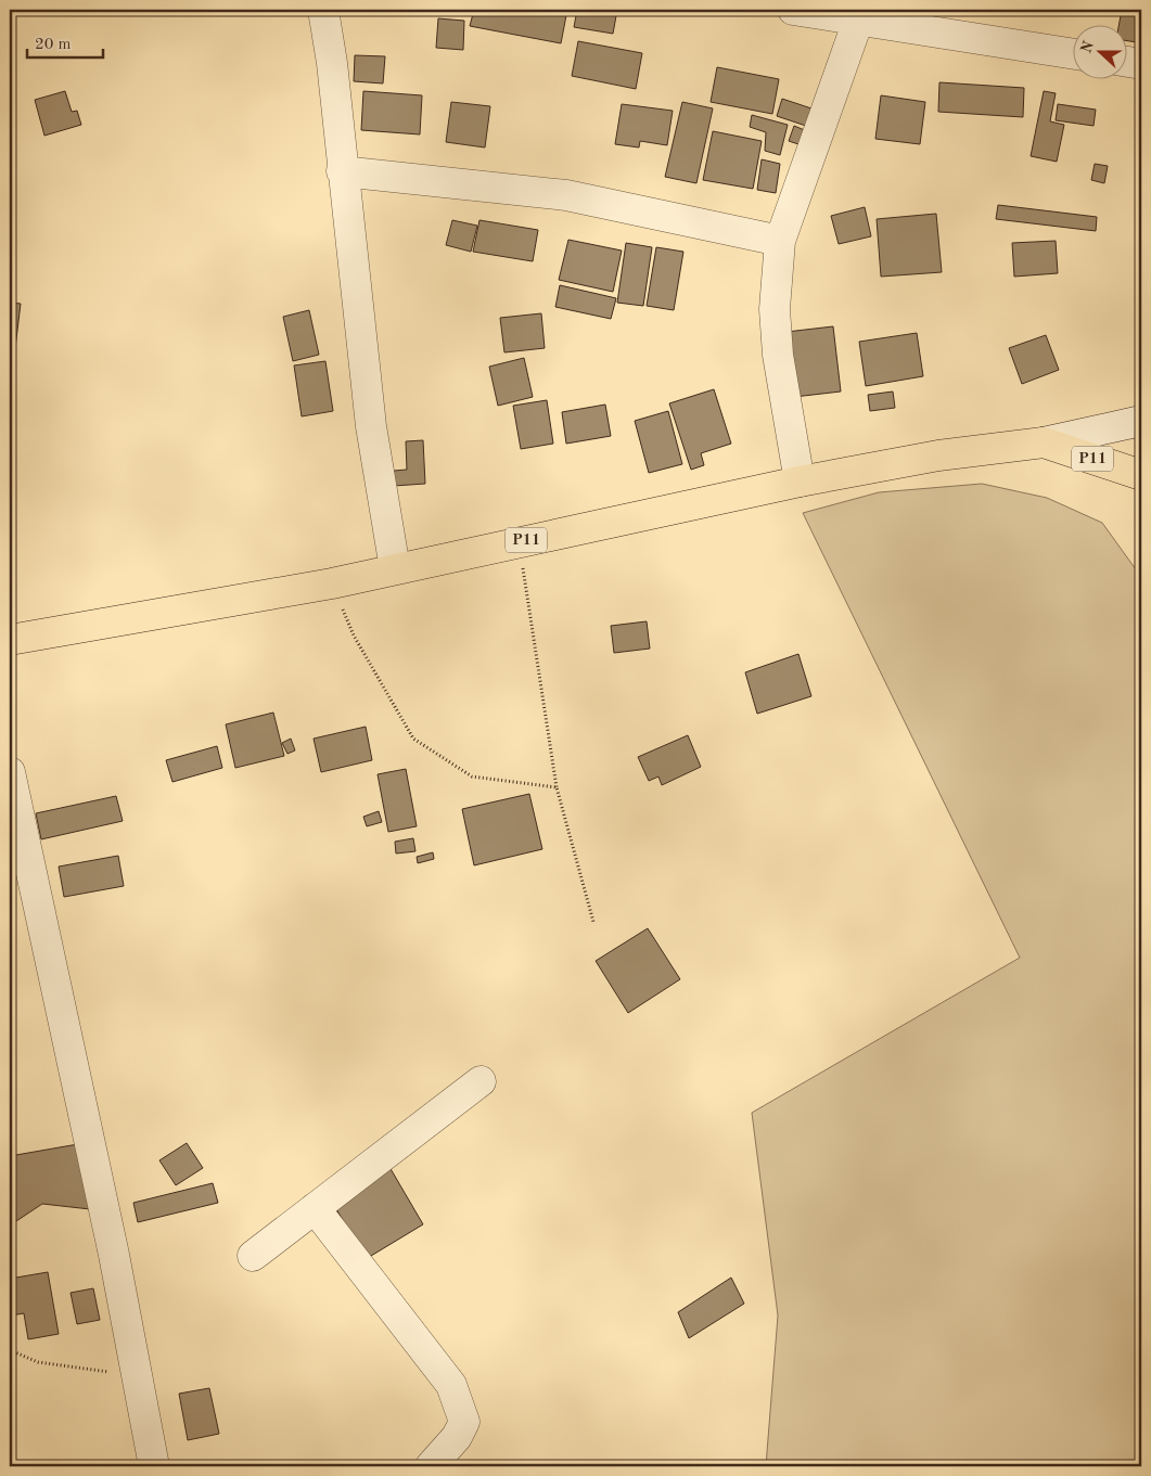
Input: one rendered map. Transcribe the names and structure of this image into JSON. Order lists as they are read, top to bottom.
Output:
{
  "streets": {
    "main road": ["P11"]
  },
  "scale_bar": "20 m",
  "north": "left"
}
